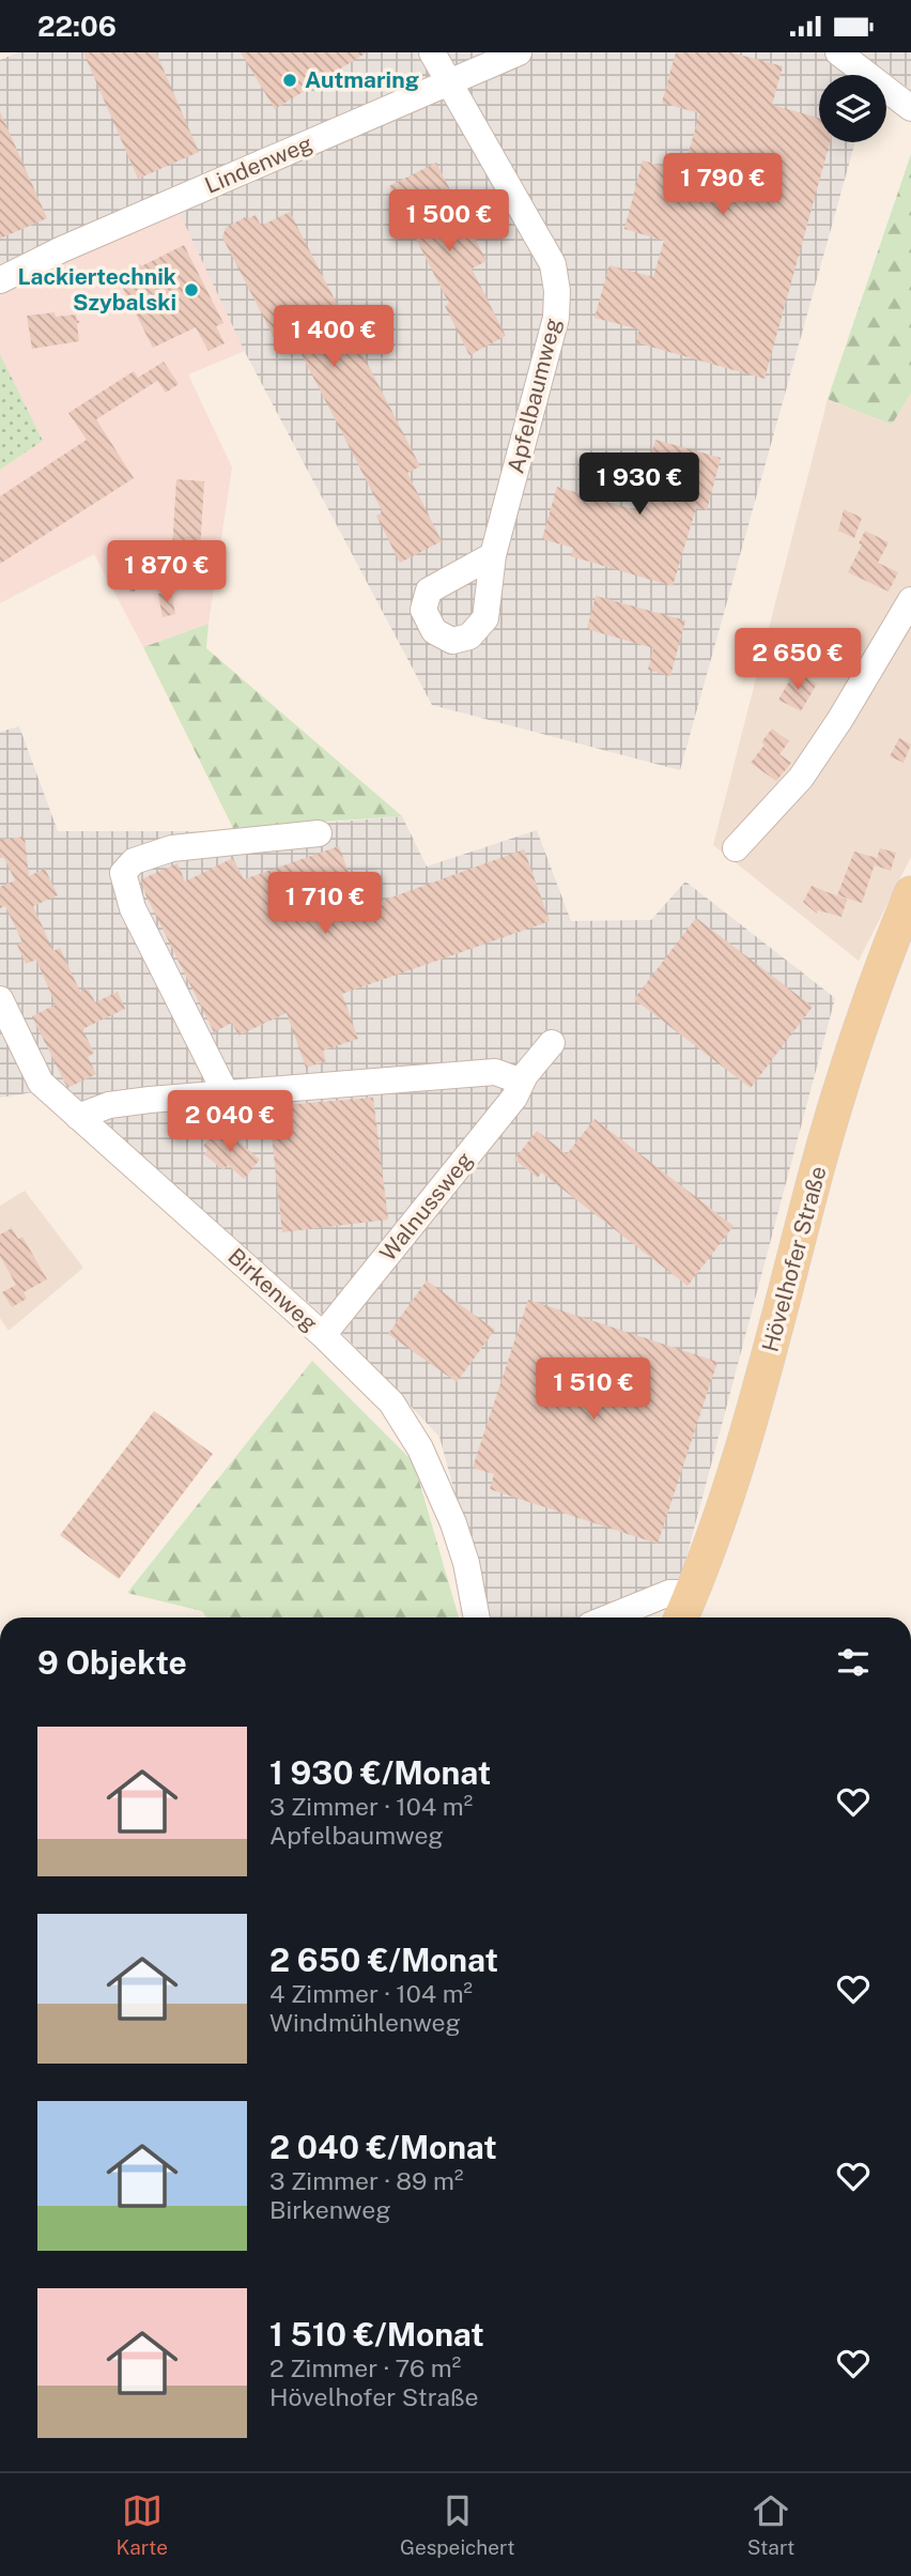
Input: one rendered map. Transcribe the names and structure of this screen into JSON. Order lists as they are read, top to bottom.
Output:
{
  "streets": {
    "main road": ["Hövelhofer Straße"],
    "street": [
      "Lindenweg",
      "Apfelbaumweg",
      "Walnussweg",
      "Birkenweg"
    ]
  },
  "crossings": [
    ["Lindenweg", "Apfelbaumweg"],
    ["Walnussweg", "Birkenweg"]
  ],
  "places": ["Autmaring", "Lackiertechnik Szybalski"],
  "page": {
    "status": "22:06",
    "price": [
      "1 790 €",
      "1 500 €",
      "1 400 €",
      "1 930 €",
      "1 870 €",
      "2 650 €",
      "1 710 €",
      "2 040 €",
      "1 510 €"
    ],
    "heading": "9 Objekte",
    "list": [
      {
        "name": "1 930 €/Monat",
        "note": "3 Zimmer · 104 m² · Apfelbaumweg"
      },
      {
        "name": "2 650 €/Monat",
        "note": "4 Zimmer · 104 m² · Windmühlenweg"
      },
      {
        "name": "2 040 €/Monat",
        "note": "3 Zimmer · 89 m² · Birkenweg"
      },
      {
        "name": "1 510 €/Monat",
        "note": "2 Zimmer · 76 m² · Hövelhofer Straße"
      }
    ],
    "tabs": ["Karte", "Gespeichert", "Start"]
  }
}
